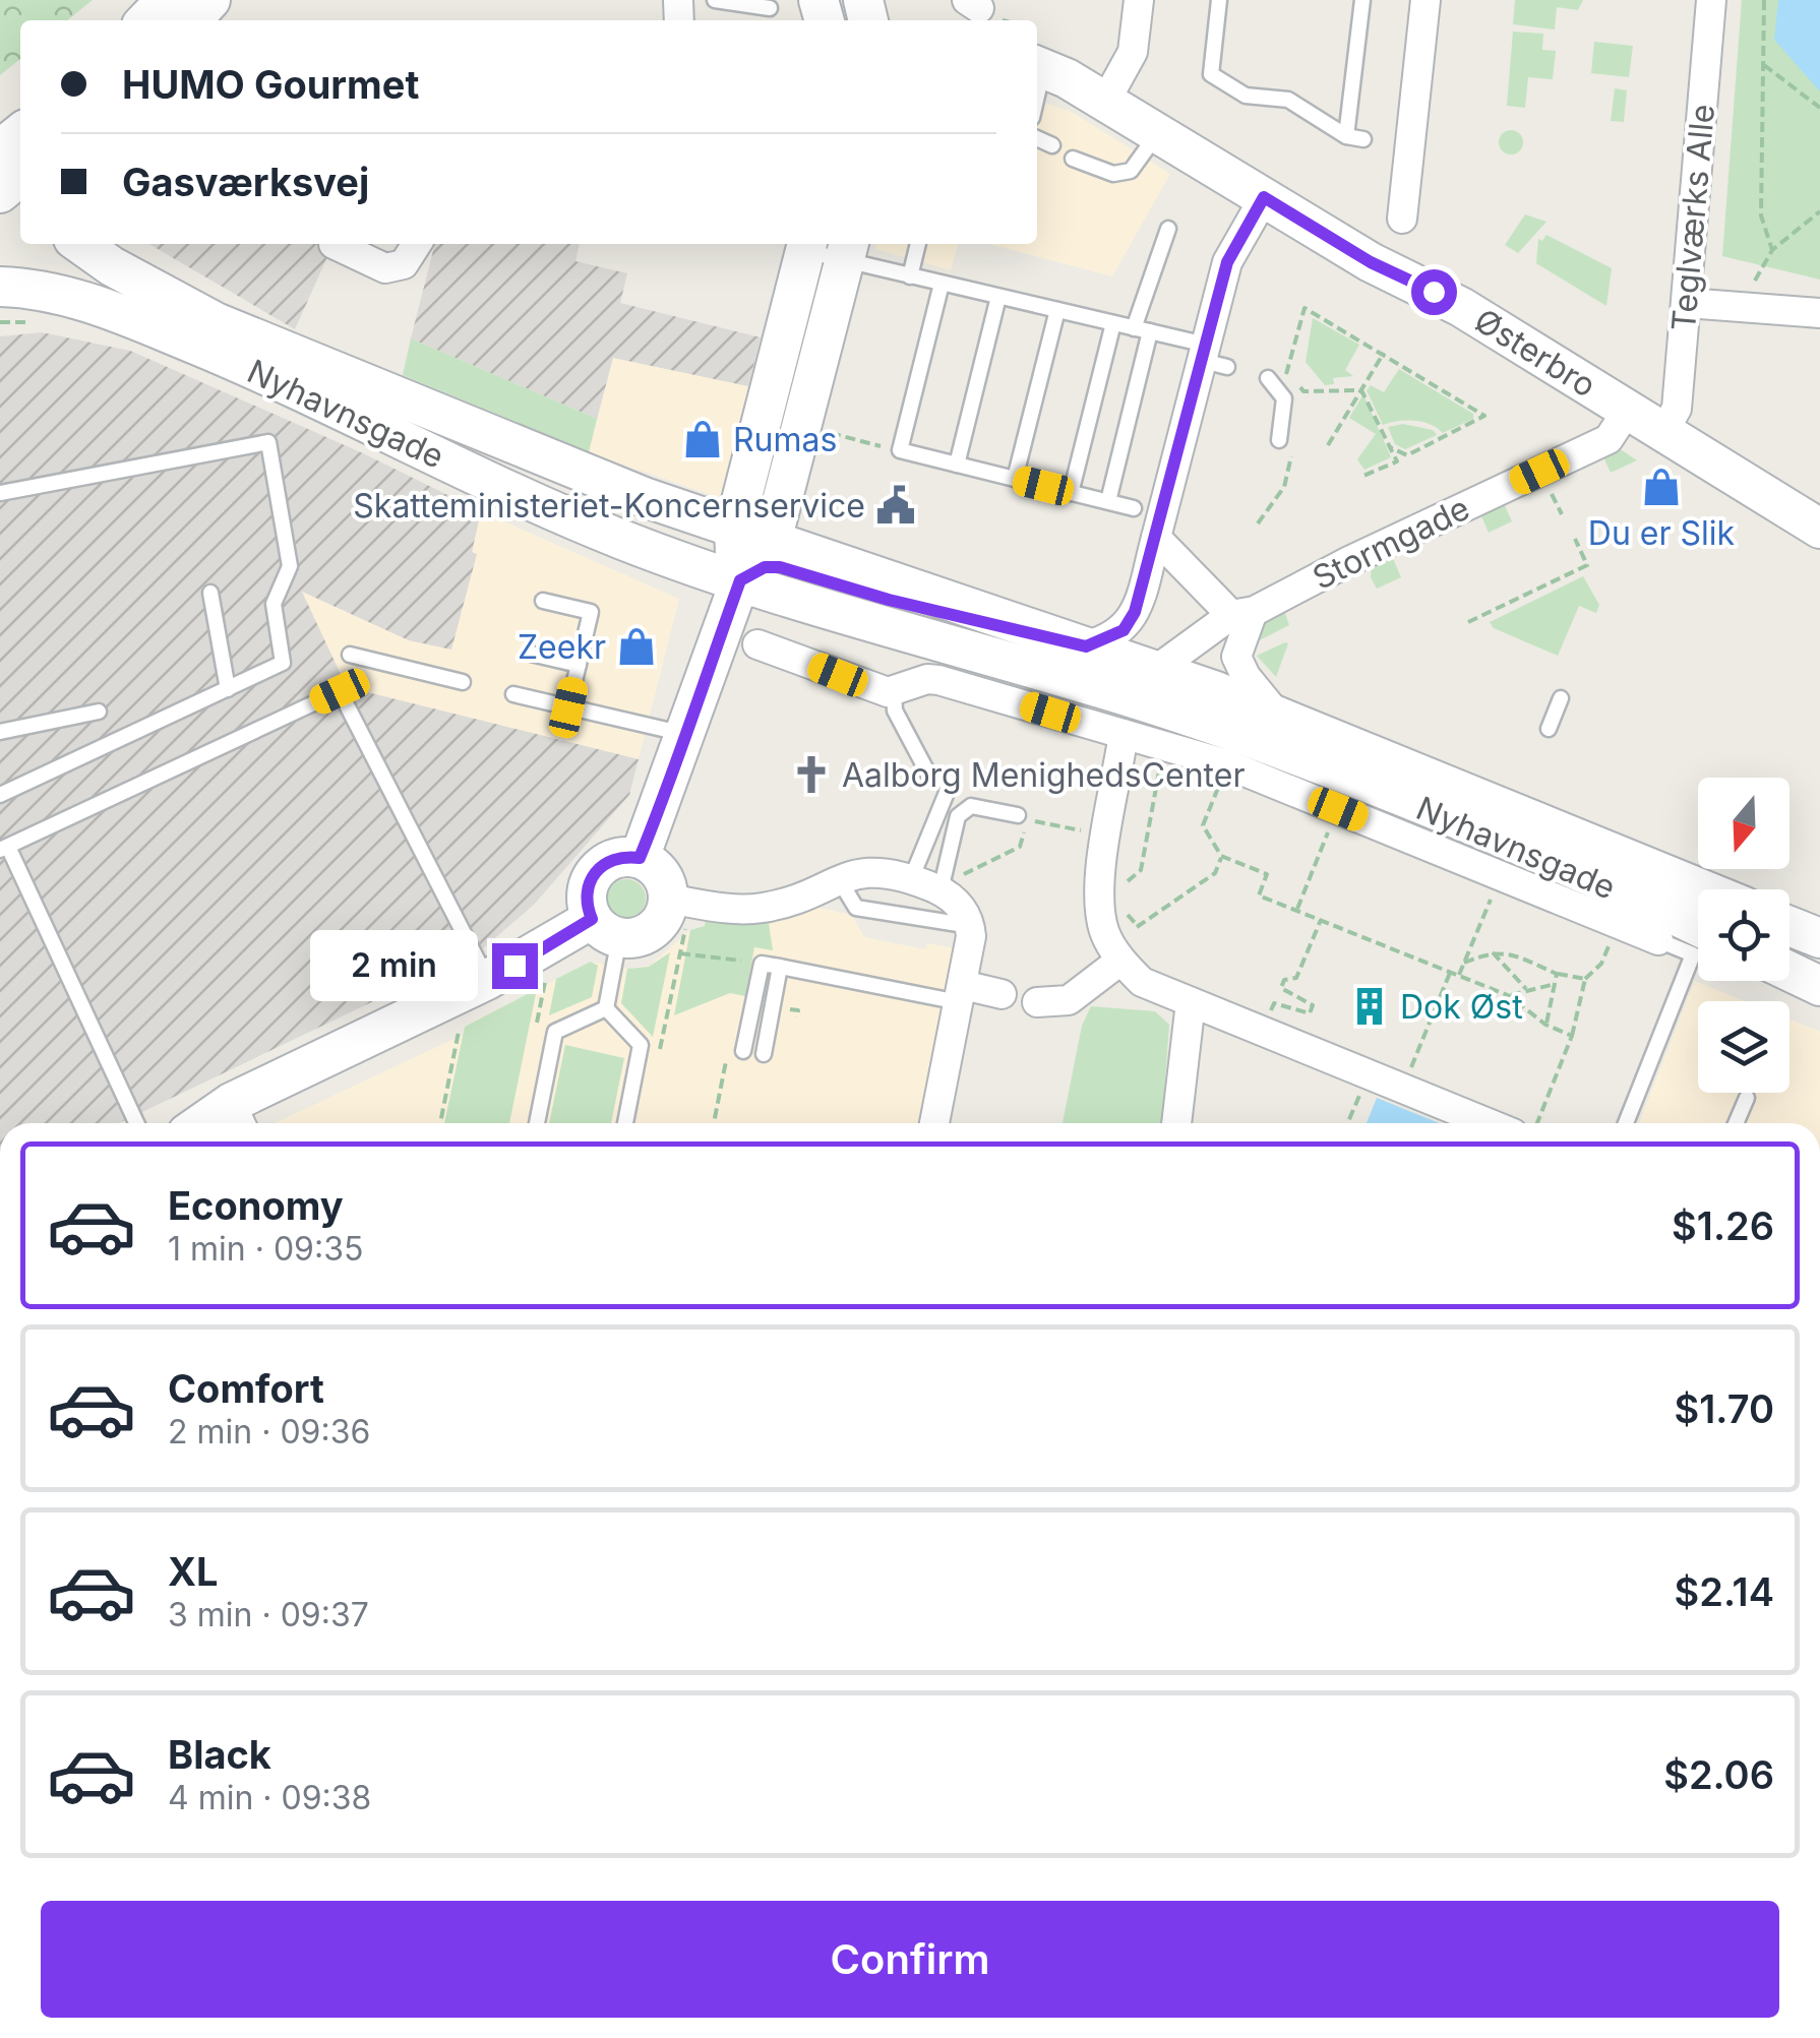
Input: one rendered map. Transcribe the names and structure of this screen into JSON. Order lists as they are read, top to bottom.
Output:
{
  "streets": {
    "street": [
      "Teglværks Alle",
      "Østerbro",
      "Nyhavnsgade",
      "Stormgade"
    ]
  },
  "crossings": [
    ["Teglværks Alle", "Østerbro"],
    ["Østerbro", "Stormgade"],
    ["Nyhavnsgade", "Stormgade"]
  ],
  "places": {
    "shop": ["Rumas", "Du er Slik", "Zeekr"],
    "public building": ["Skatteministeriet-Koncernservice"],
    "church": ["Aalborg MenighedsCenter"],
    "building": ["Dok Øst"]
  },
  "north": "bottom",
  "page": {
    "banner": ["HUMO Gourmet", "Gasværksvej"],
    "bubble": "2 min",
    "list": [
      {
        "name": "Economy",
        "note": "1 min · 09:35",
        "value": "$1.26"
      },
      {
        "name": "Comfort",
        "note": "2 min · 09:36",
        "value": "$1.70"
      },
      {
        "name": "XL",
        "note": "3 min · 09:37",
        "value": "$2.14"
      },
      {
        "name": "Black",
        "note": "4 min · 09:38",
        "value": "$2.06"
      }
    ],
    "buttons": "Confirm"
  }
}
